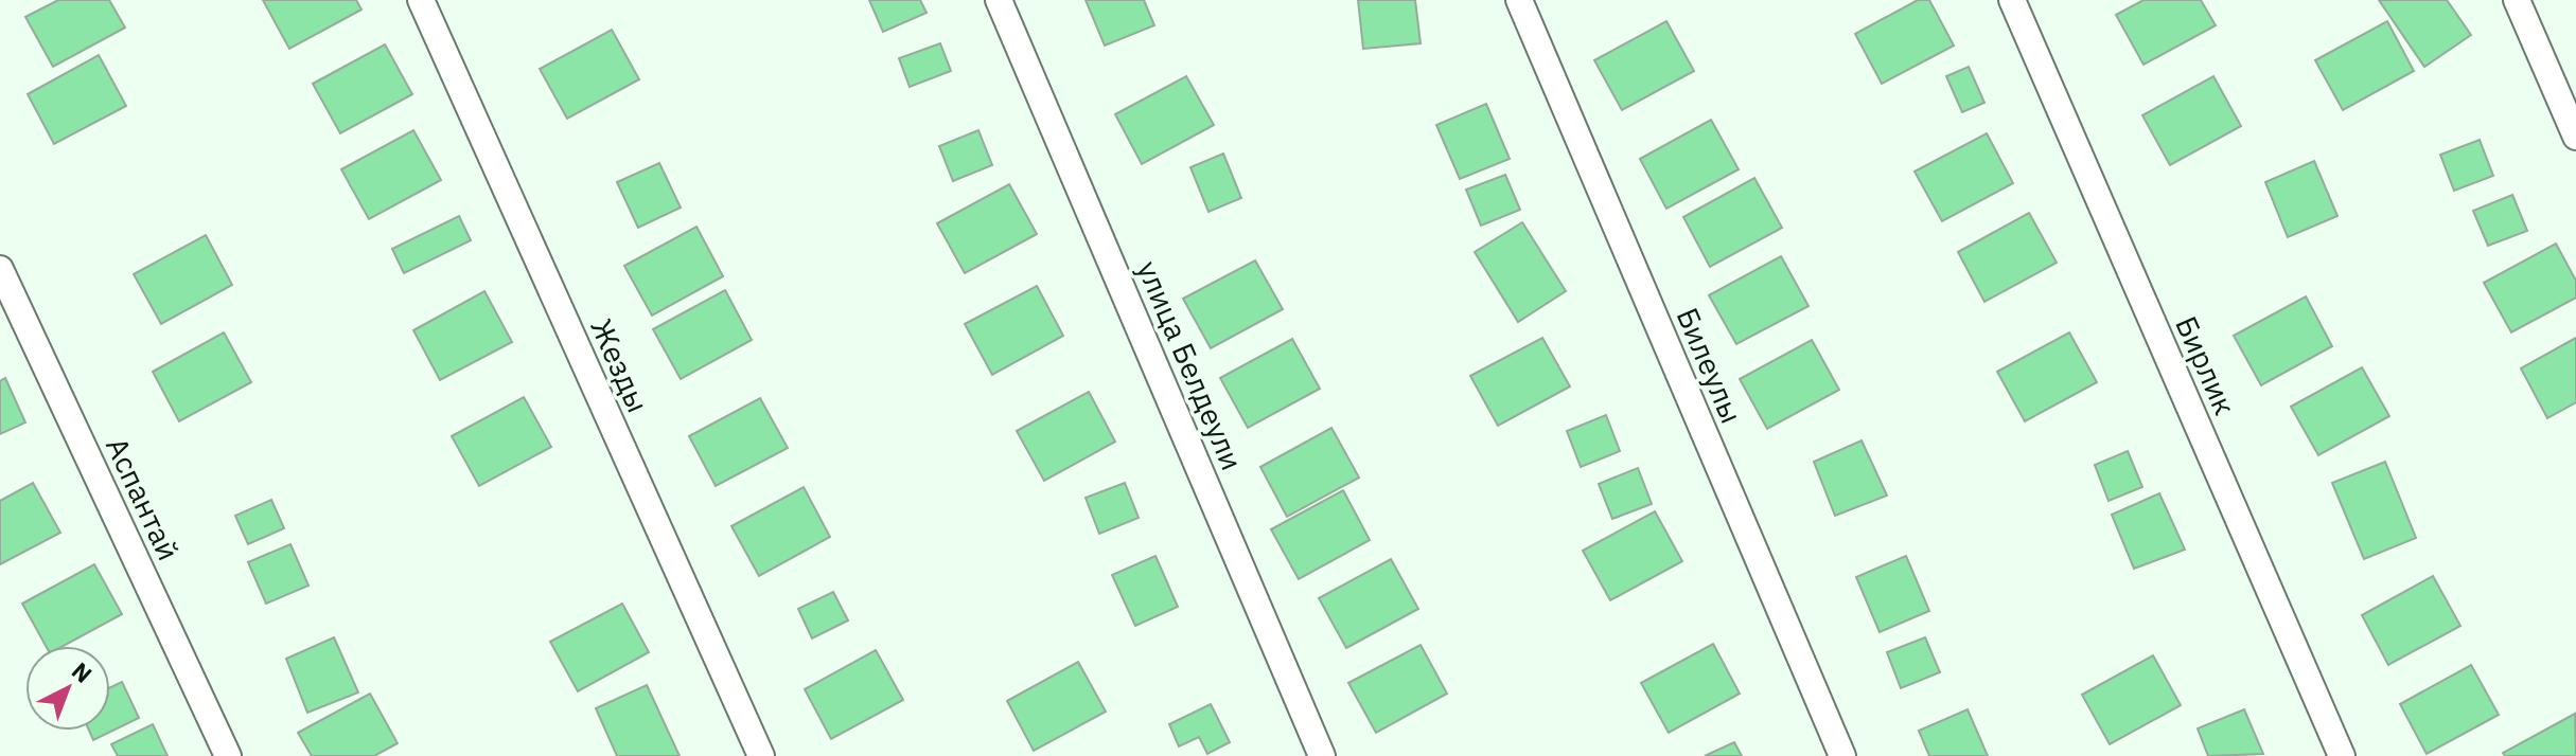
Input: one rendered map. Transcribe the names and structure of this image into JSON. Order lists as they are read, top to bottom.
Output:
{
  "streets": {
    "street": [
      "Жезды",
      "улица Белдеули",
      "Билеулы",
      "Бирлик",
      "Аспантай"
    ]
  },
  "north": "top right"
}
